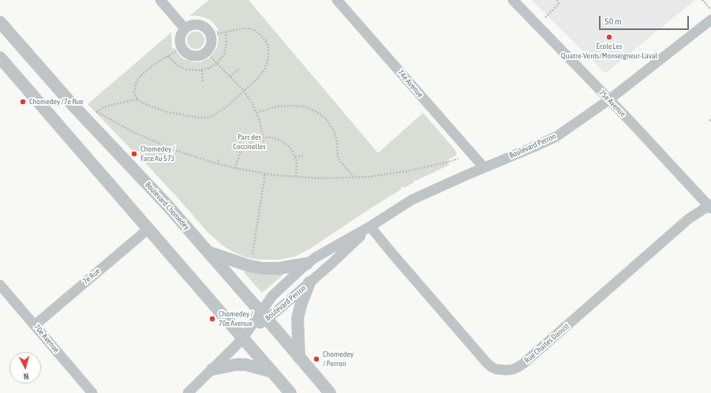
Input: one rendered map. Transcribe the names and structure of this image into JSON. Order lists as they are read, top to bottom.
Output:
{
  "streets": {
    "street": [
      "74e Avenue",
      "75e Avenue",
      "Boulevard Perron",
      "Boulevard Chomedey",
      "7e Rue",
      "70e Avenue",
      "Rue Charles Daoust"
    ]
  },
  "crossings": [
    ["74e Avenue", "Boulevard Perron"],
    ["75e Avenue", "Boulevard Perron"],
    ["75e Avenue", "Rue Charles Daoust"],
    ["Boulevard Perron", "Boulevard Chomedey"],
    ["Boulevard Perron", "Rue Charles Daoust"],
    ["7e Rue", "70e Avenue"]
  ],
  "parks": ["Parc des Coccinelles"],
  "places": [
    "École Les Quatre-Vents/Monseigneur-Laval",
    "Chomedey /7e Rue",
    "Chomedey / Face Au 573",
    "Chomedey / 70e Avenue",
    "Chomedey / Perron"
  ],
  "scale_bar": "50 m",
  "north": "bottom"
}
